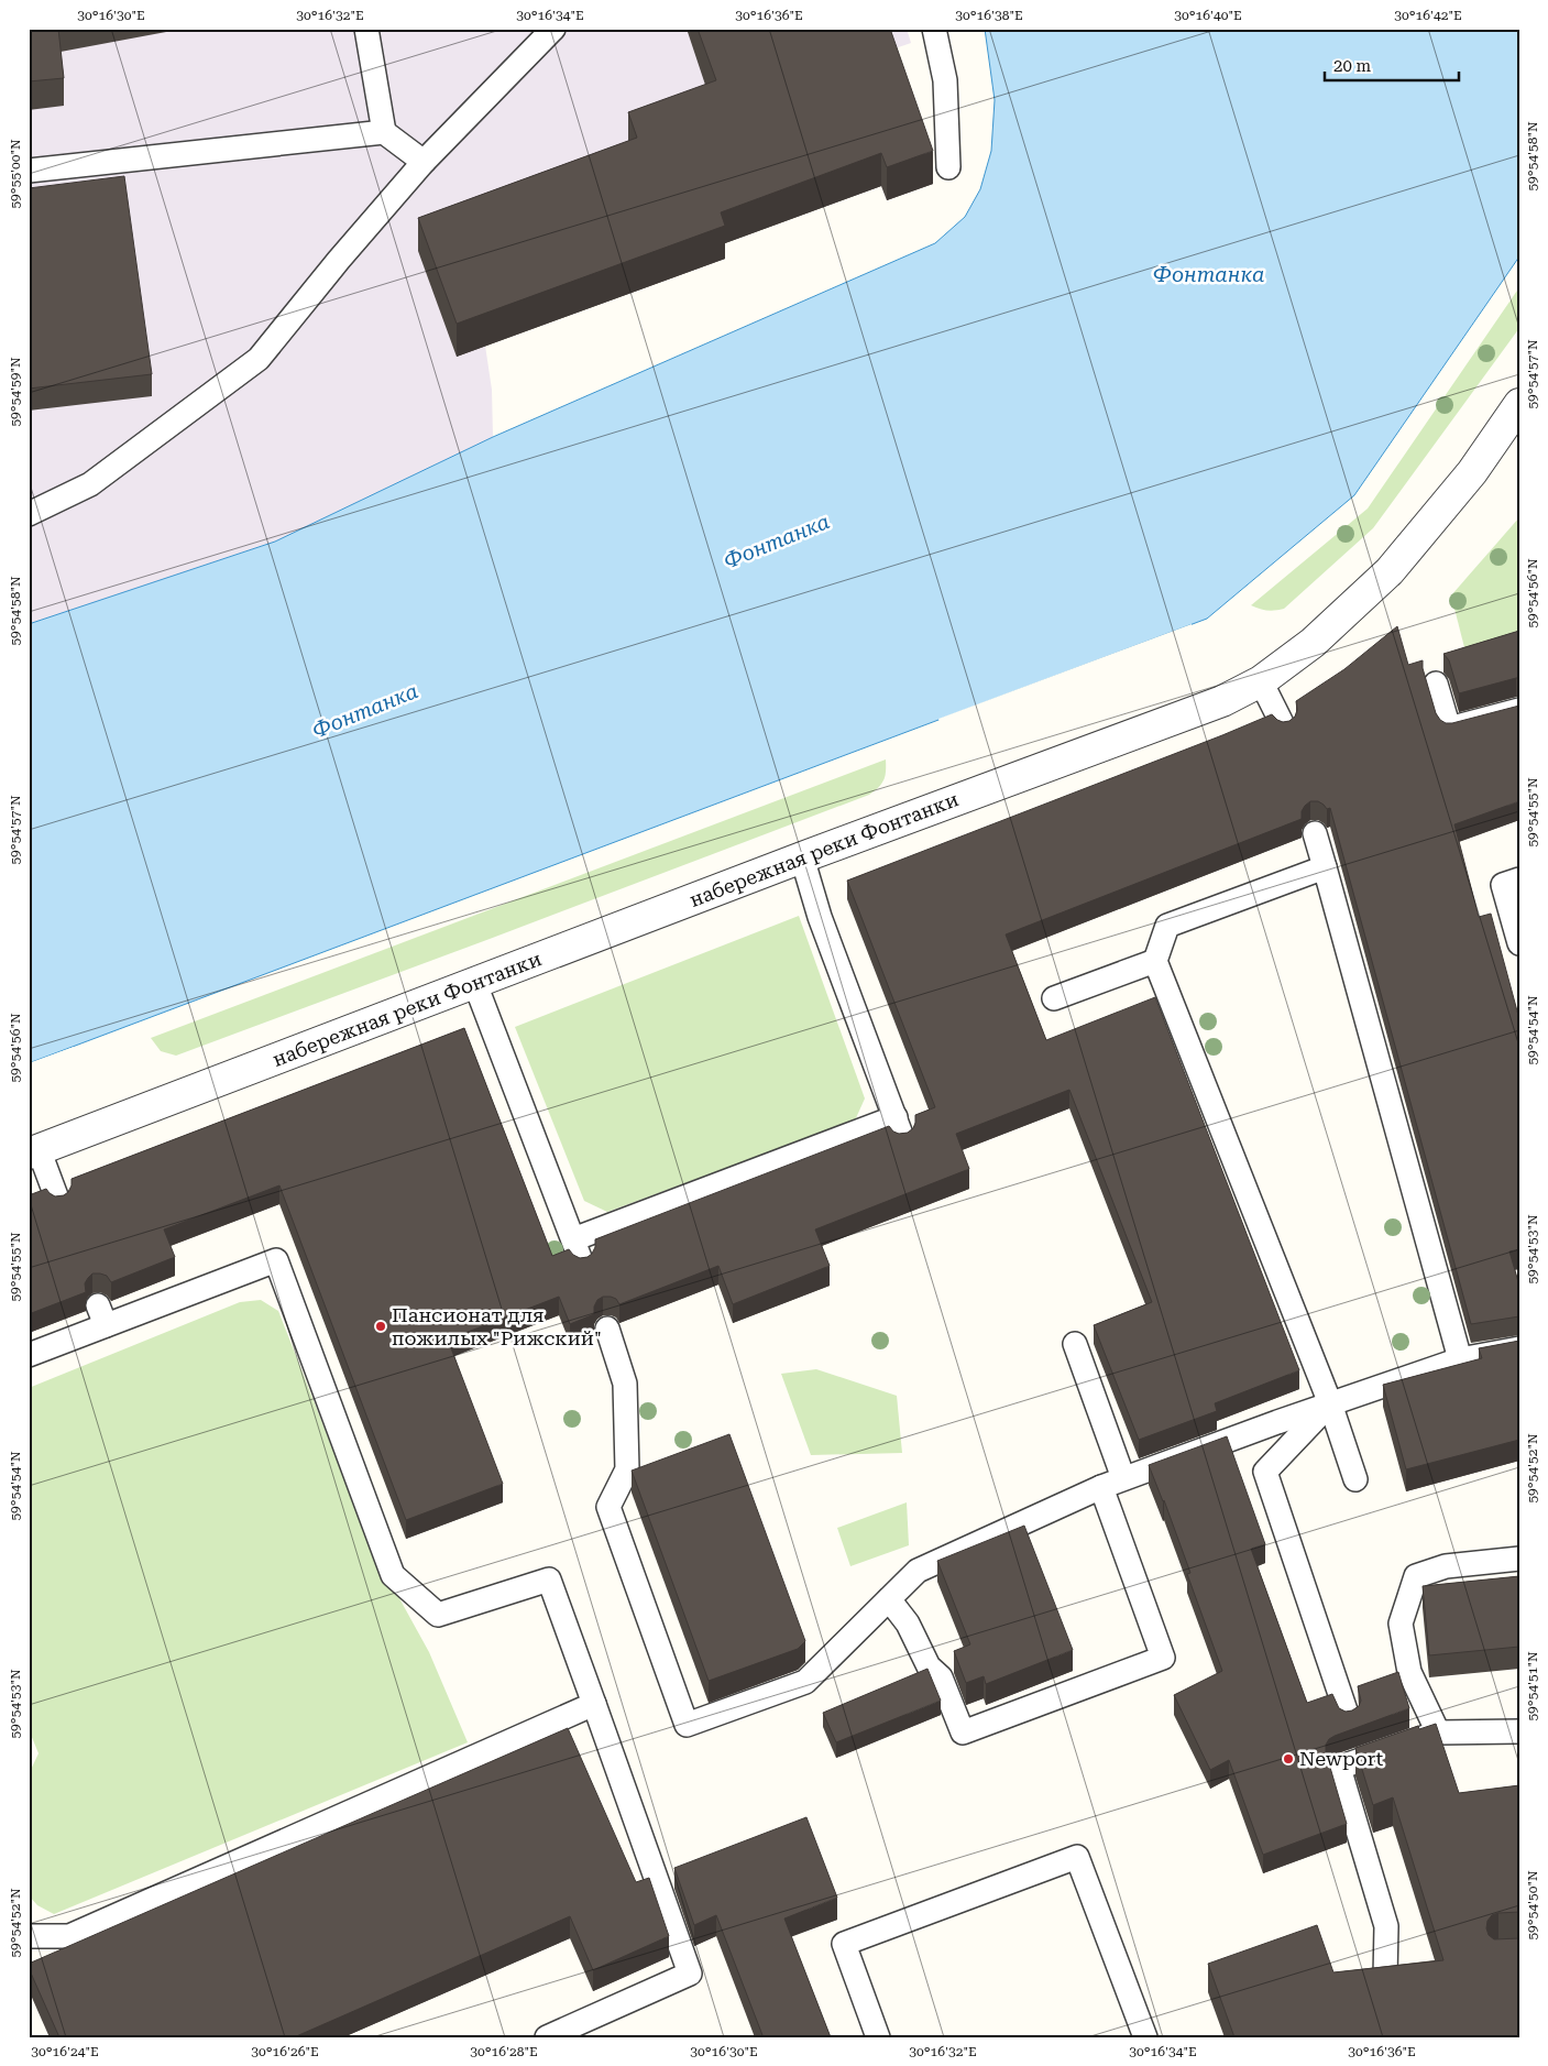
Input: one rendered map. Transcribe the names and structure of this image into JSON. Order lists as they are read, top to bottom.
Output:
{
  "streets": {
    "street": ["набережная реки Фонтанки"]
  },
  "water": ["Фонтанка"],
  "places": ["Пансионат для пожилых \"Рижский\"", "Newport"],
  "scale_bar": "20 m",
  "coordinates": [
    "30°16'30\"E",
    "30°16'32\"E",
    "30°16'34\"E",
    "30°16'36\"E",
    "30°16'38\"E",
    "30°16'40\"E",
    "30°16'42\"E",
    "59°54'58\"N",
    "59°55'00\"N",
    "59°54'57\"N",
    "59°54'59\"N",
    "59°54'56\"N",
    "59°54'55\"N",
    "59°54'54\"N",
    "59°54'53\"N",
    "59°54'52\"N",
    "59°54'51\"N",
    "59°54'50\"N",
    "30°16'24\"E",
    "30°16'26\"E",
    "30°16'28\"E"
  ]
}
